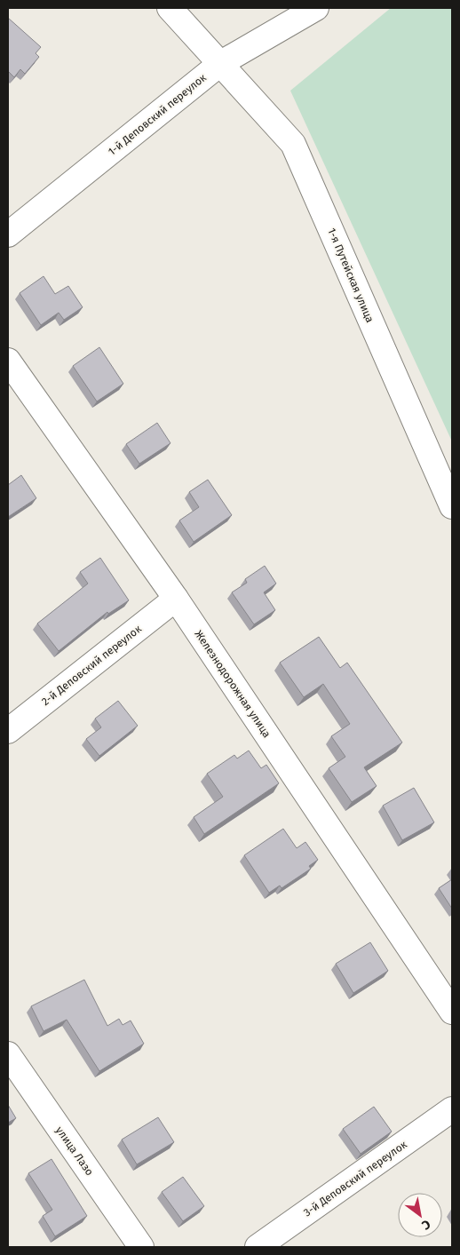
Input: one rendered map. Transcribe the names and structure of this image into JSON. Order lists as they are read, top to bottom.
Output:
{
  "streets": {
    "street": [
      "1-й Деповский переулок",
      "1-я Путейская улица",
      "2-й Деповский переулок",
      "Железнодорожная улица",
      "улица Лазо",
      "3-й Деповский переулок"
    ]
  },
  "crossings": [
    ["1-й Деповский переулок", "1-я Путейская улица"],
    ["2-й Деповский переулок", "Железнодорожная улица"]
  ],
  "north": "bottom right"
}
